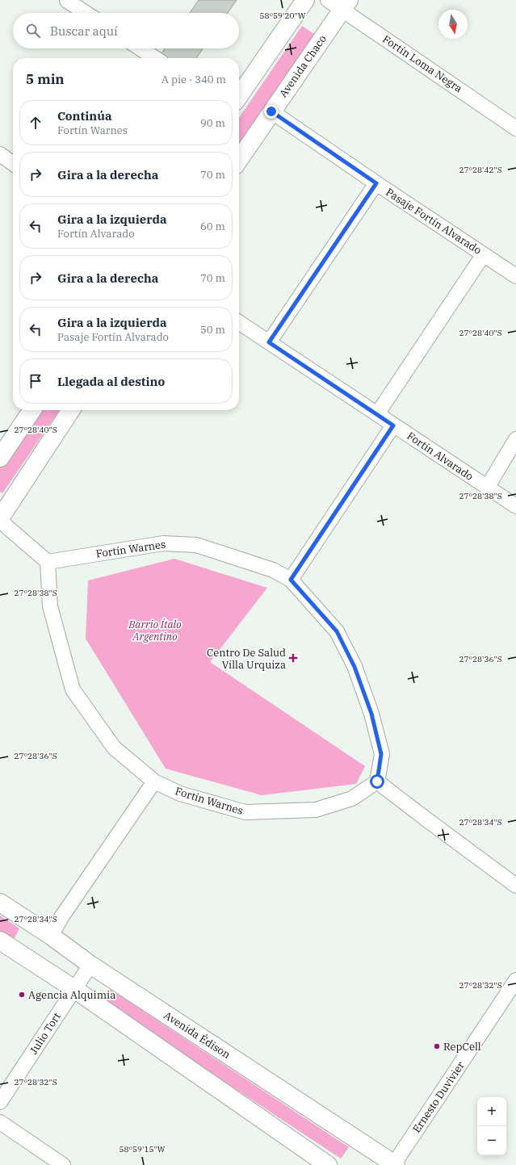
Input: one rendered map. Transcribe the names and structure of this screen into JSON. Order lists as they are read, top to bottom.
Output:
{
  "streets": {
    "main road": ["Avenida Chaco", "Avenida Édison"],
    "street": [
      "Fortín Loma Negra",
      "Pasaje Fortín Alvarado",
      "Fortín Alvarado",
      "Fortín Warnes",
      "Julio Tort",
      "Ernesto Duvivier"
    ]
  },
  "crossings": [
    ["Fortín Loma Negra", "Avenida Chaco"],
    ["Avenida Chaco", "Pasaje Fortín Alvarado"],
    ["Julio Tort", "Avenida Édison"],
    ["Avenida Édison", "Ernesto Duvivier"]
  ],
  "parks": ["Barrio Ítalo Argentino"],
  "places": {
    "health": ["Centro De Salud Villa Urquiza"],
    "other": ["Agencia Alquimia", "RepCell"]
  },
  "north": "bottom",
  "page": {
    "search": "Buscar aquí",
    "heading": ["5 min", "A pie · 340 m"],
    "list": [
      ["Continúa", "Fortín Warnes", "90 m"],
      ["Gira a la derecha", "70 m"],
      ["Gira a la izquierda", "Fortín Alvarado", "60 m"],
      ["Gira a la derecha", "70 m"],
      ["Gira a la izquierda", "Pasaje Fortín Alvarado", "50 m"],
      "Llegada al destino"
    ],
    "map_buttons": ["+", "−"]
  },
  "coordinates": [
    "58°59'20\"W",
    "27°28'42\"S",
    "27°28'40\"S",
    "27°28'38\"S",
    "27°28'36\"S",
    "27°28'34\"S",
    "27°28'32\"S",
    "58°59'15\"W"
  ]
}
